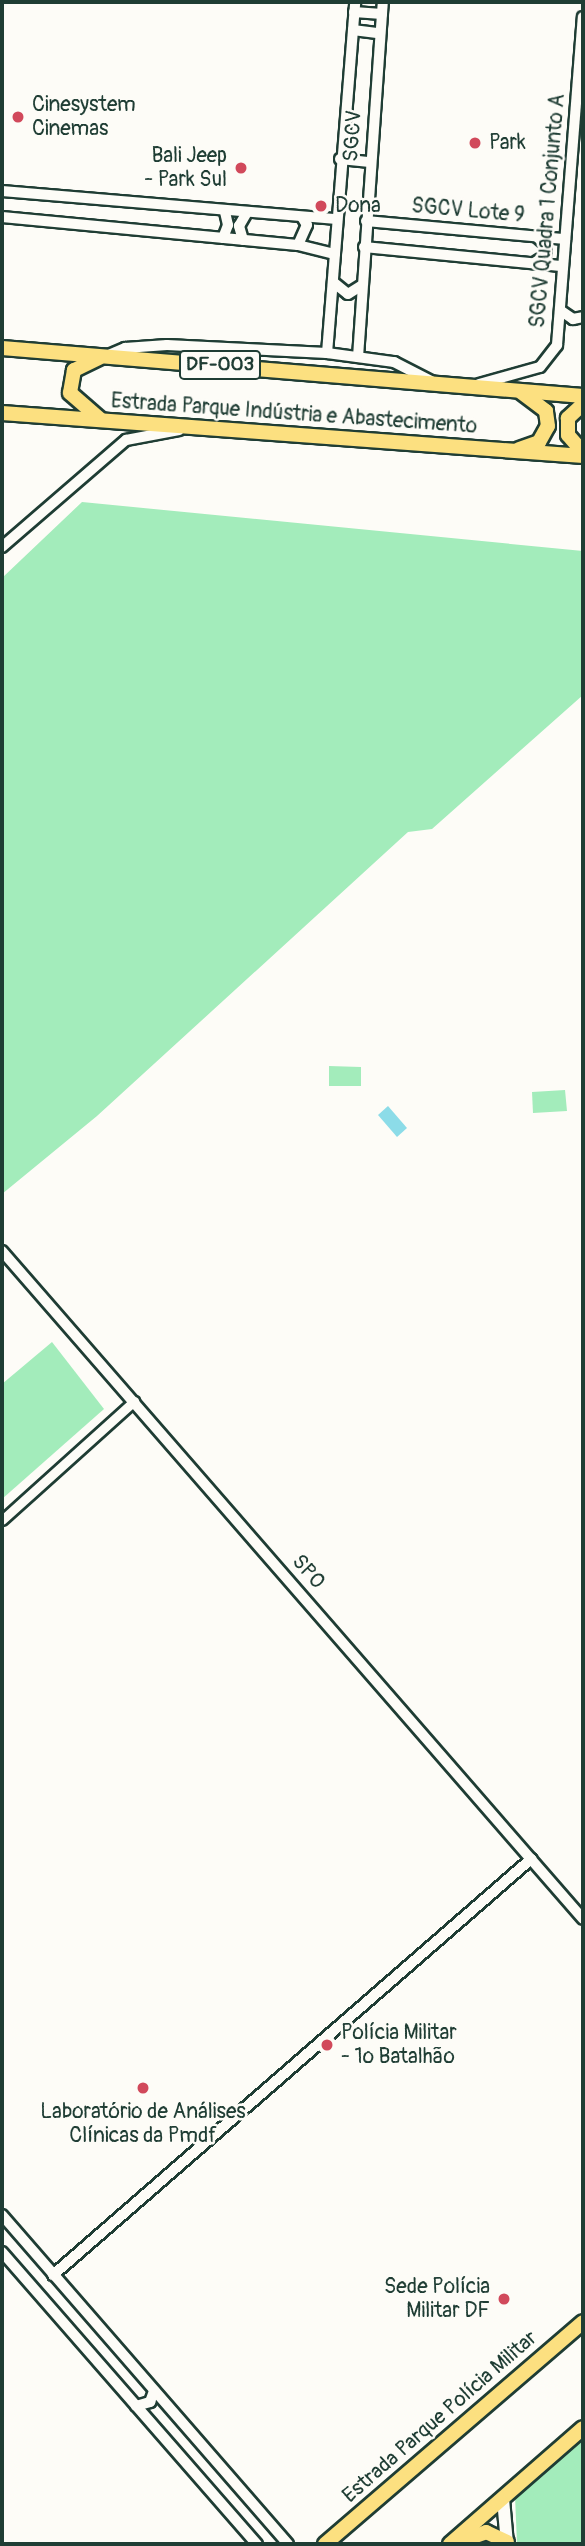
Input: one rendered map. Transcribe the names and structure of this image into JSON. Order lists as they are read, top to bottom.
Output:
{
  "streets": {
    "main road": ["DF-003", "Estrada Parque Indústria e Abastecimento", "Estrada Parque Polícia Militar"],
    "street": [
      "SGCV",
      "SGCV Lote 9",
      "SGCV Quadra 1 Conjunto A",
      "SPO"
    ]
  },
  "crossings": [
    ["SGCV", "SGCV Lote 9"],
    ["SGCV Lote 9", "SGCV Quadra 1 Conjunto A"],
    ["SGCV Quadra 1 Conjunto A", "Estrada Parque Indústria e Abastecimento"]
  ],
  "places": [
    "Cinesystem Cinemas",
    "Park",
    "Bali Jeep - Park Sul",
    "Dona",
    "Polícia Militar - 1o Batalhão",
    "Laboratório de Análises Clínicas da Pmdf",
    "Sede Polícia Militar DF"
  ]
}
